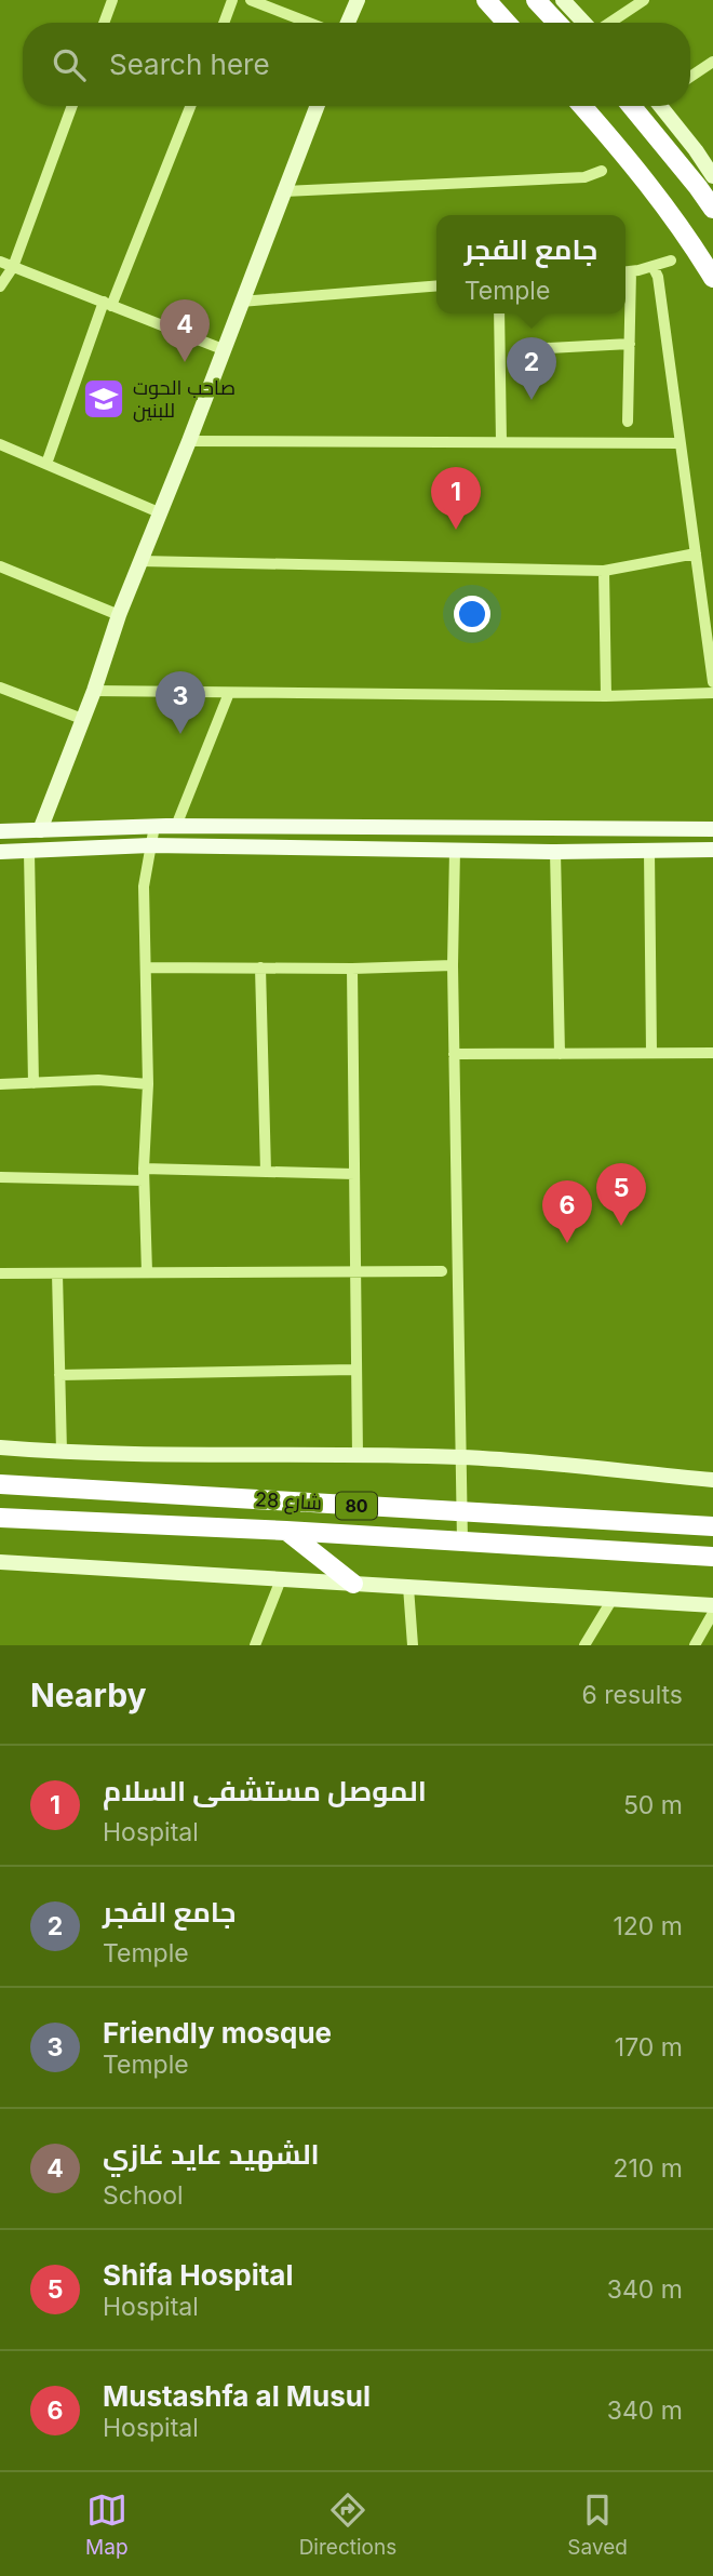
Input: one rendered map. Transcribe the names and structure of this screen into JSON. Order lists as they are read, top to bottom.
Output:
{
  "streets": {
    "highway": ["شارع 28", "80"]
  },
  "places": {
    "school or university": ["صاحب الحوت للبنين"]
  },
  "page": {
    "search": "Search here",
    "popup": ["جامع الفجر", "Temple"],
    "pins": [
      "4",
      "2",
      "1",
      "3",
      "5",
      "6"
    ],
    "heading": ["Nearby", "6 results"],
    "list": [
      {
        "mark": "1",
        "name": "الموصل مستشفى السلام",
        "note": "Hospital",
        "value": "50 m"
      },
      {
        "mark": "2",
        "name": "جامع الفجر",
        "note": "Temple",
        "value": "120 m"
      },
      {
        "mark": "3",
        "name": "Friendly mosque",
        "note": "Temple",
        "value": "170 m"
      },
      {
        "mark": "4",
        "name": "الشهيد عايد غازي",
        "note": "School",
        "value": "210 m"
      },
      {
        "mark": "5",
        "name": "Shifa Hospital",
        "note": "Hospital",
        "value": "340 m"
      },
      {
        "mark": "6",
        "name": "Mustashfa al Musul",
        "note": "Hospital",
        "value": "340 m"
      }
    ],
    "nav": ["Map", "Directions", "Saved"]
  }
}
